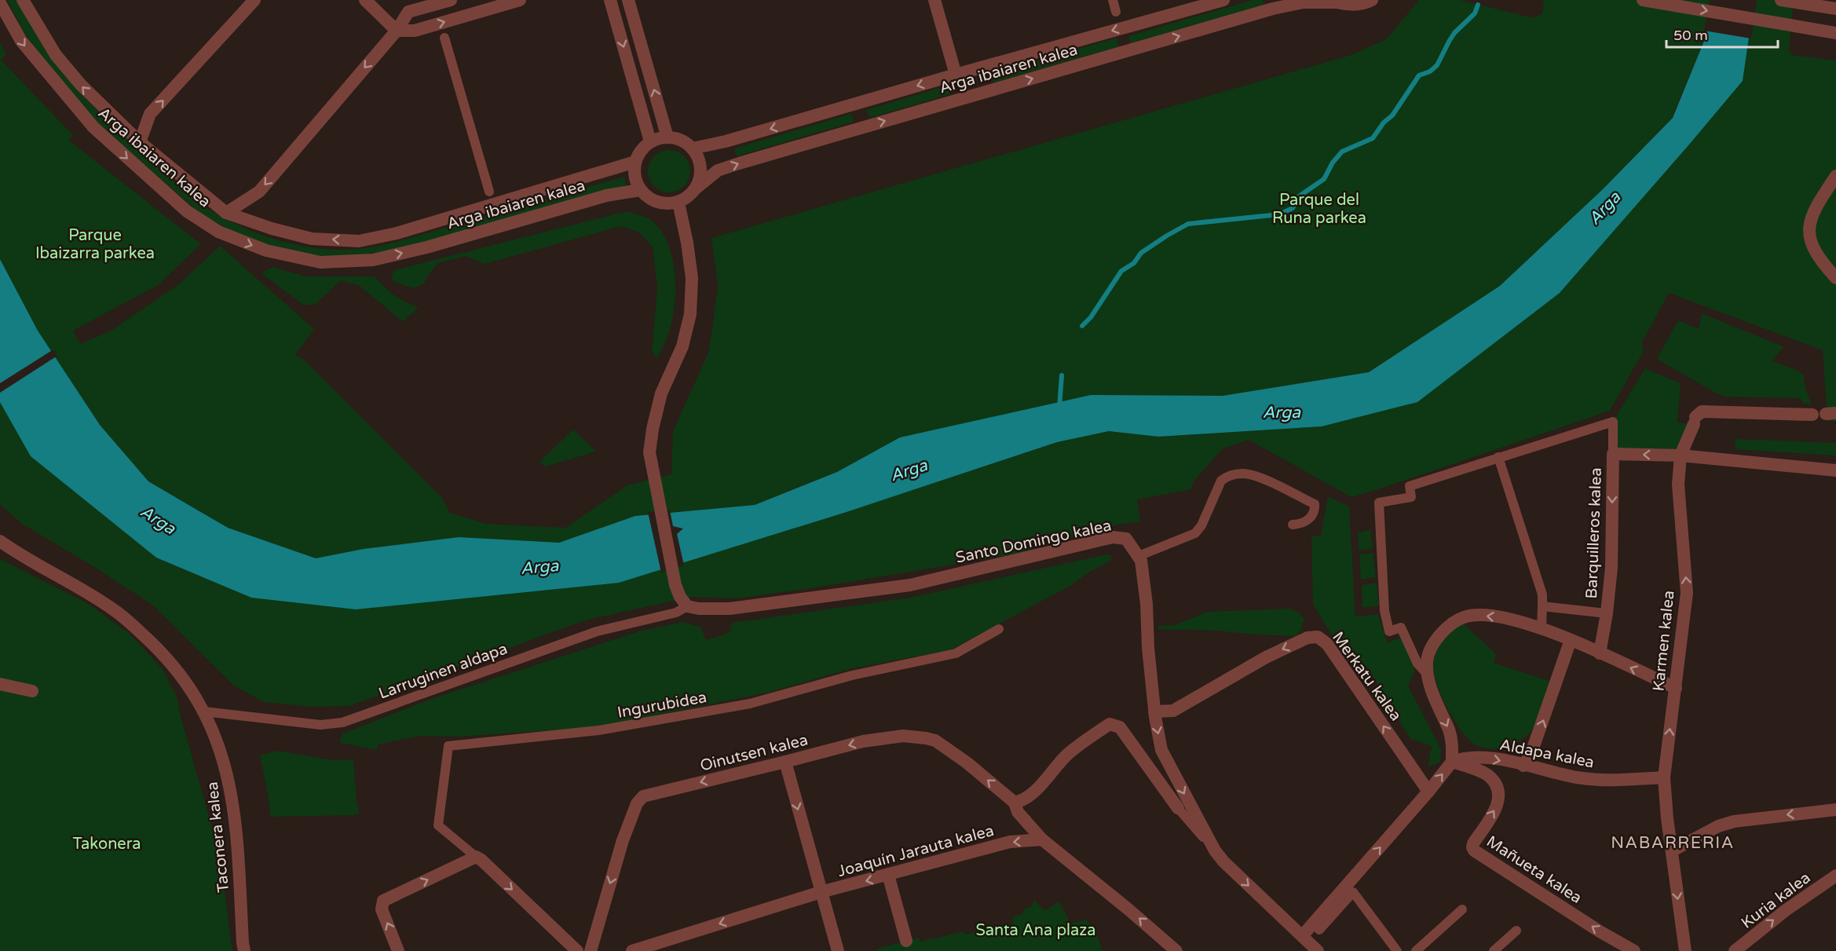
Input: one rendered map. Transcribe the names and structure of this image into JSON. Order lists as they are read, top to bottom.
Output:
{
  "streets": {
    "street": [
      "Arga ibaiaren kalea",
      "Barquilleros kalea",
      "Santo Domingo kalea",
      "Karmen kalea",
      "Larruginen aldapa",
      "Merkatu kalea",
      "Ingurubidea",
      "Oinutsen kalea",
      "Aldapa kalea",
      "Taconera kalea",
      "Joaquín Jarauta kalea",
      "Mañueta kalea",
      "Kuria kalea"
    ]
  },
  "crossings": [
    ["Barquilleros kalea", "Karmen kalea"],
    ["Santo Domingo kalea", "Larruginen aldapa"],
    ["Santo Domingo kalea", "Merkatu kalea"],
    ["Santo Domingo kalea", "Oinutsen kalea"],
    ["Karmen kalea", "Aldapa kalea"],
    ["Larruginen aldapa", "Taconera kalea"],
    ["Oinutsen kalea", "Joaquín Jarauta kalea"],
    ["Aldapa kalea", "Mañueta kalea"]
  ],
  "one_way": ["Joaquín Jarauta kalea", "Mañueta kalea"],
  "districts": ["NABARRERIA"],
  "water": ["Arga"],
  "parks": [
    "Parque del Runa parkea",
    "Parque Ibaizarra parkea",
    "Takonera",
    "Santa Ana plaza"
  ],
  "scale_bar": "50 m"
}
